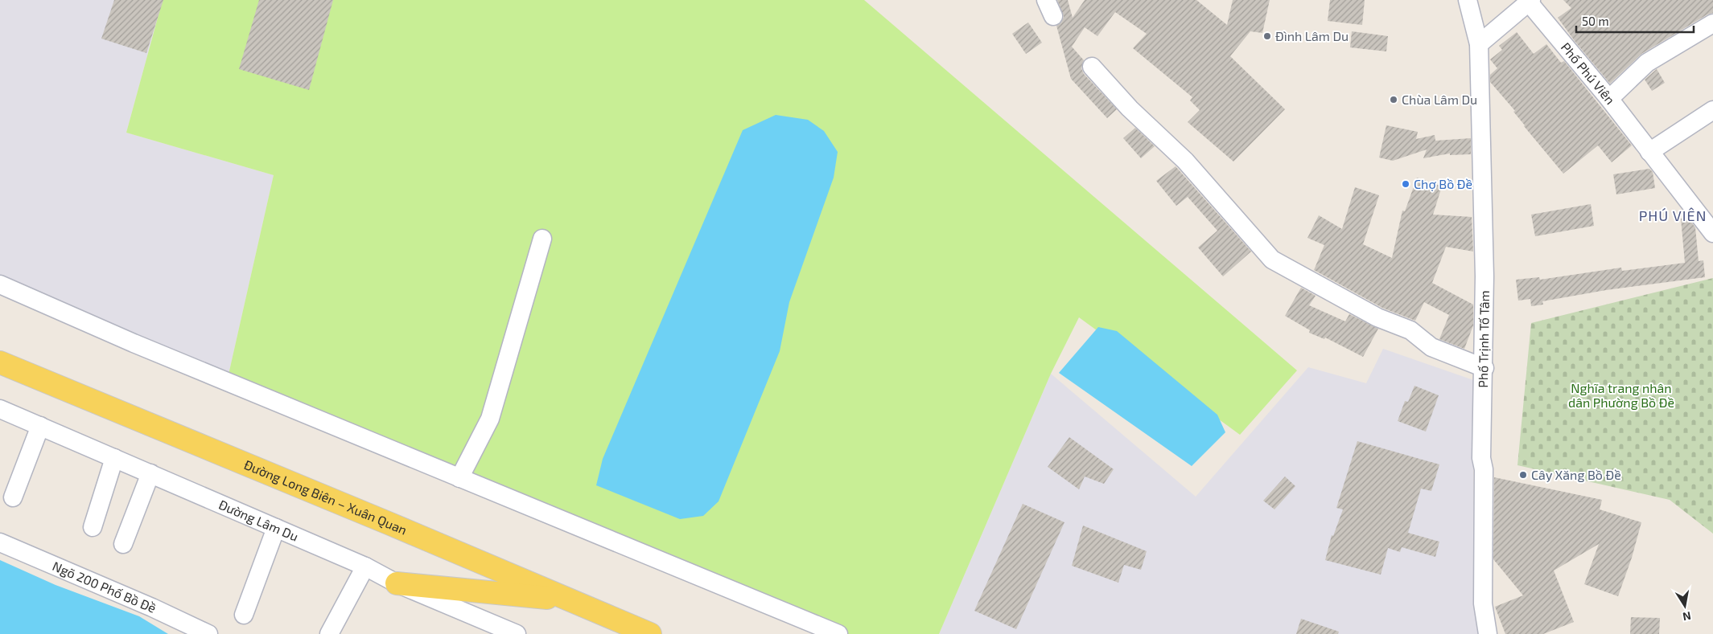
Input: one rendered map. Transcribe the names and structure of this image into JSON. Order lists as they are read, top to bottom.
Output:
{
  "streets": {
    "main road": ["Đường Long Biên – Xuân Quan"],
    "street": [
      "Phố Phú Viên",
      "Phố Trịnh Tố Tâm",
      "Đường Lâm Du",
      "Ngõ 200 Phố Bồ Đề"
    ]
  },
  "crossings": [
    ["Phố Phú Viên", "Phố Trịnh Tố Tâm"]
  ],
  "districts": ["PHÚ VIÊN"],
  "parks": ["Nghĩa trang nhân dân Phường Bồ Đề"],
  "places": [
    "Đình Lâm Du",
    "Chùa Lâm Du",
    "Chợ Bồ Đề",
    "Cây Xăng Bồ Đề"
  ],
  "scale_bar": "50 m",
  "north": "bottom"
}
